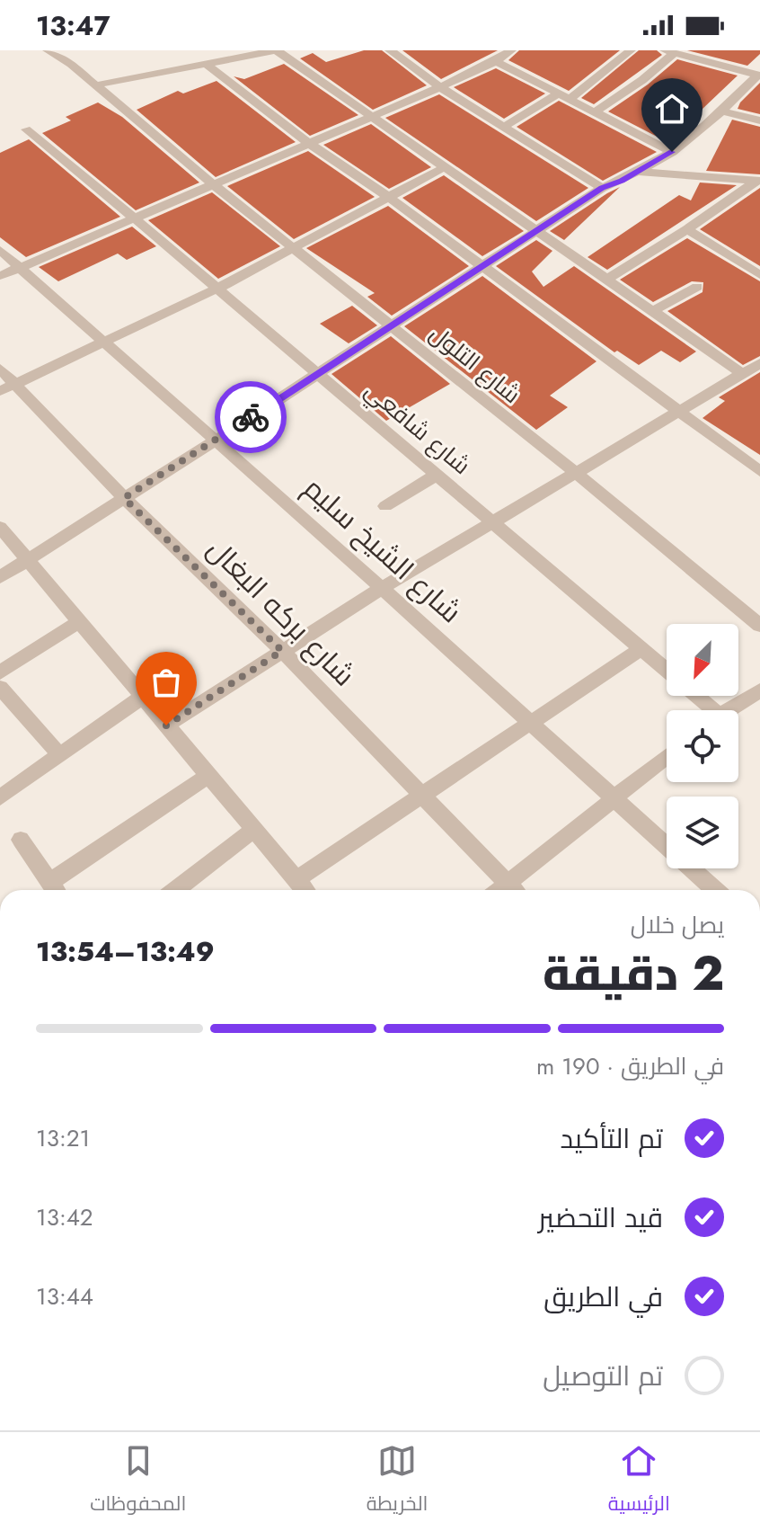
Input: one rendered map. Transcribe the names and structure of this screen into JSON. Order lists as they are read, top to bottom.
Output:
{
  "streets": {
    "street": [
      "شارع التلول",
      "شارع شافعي",
      "شارع الشيخ سليم",
      "شارع بركه البغال"
    ]
  },
  "north": "bottom left",
  "page": {
    "status": "13:47",
    "heading": ["2 دقيقة", "يصل خلال", "13:49–13:54"],
    "bar": "في الطريق · 190 m",
    "list": [
      ["تم التأكيد", "13:21"],
      ["قيد التحضير", "13:42"],
      ["في الطريق", "13:44"],
      "تم التوصيل"
    ],
    "tabs": ["الرئيسية", "الخريطة", "المحفوظات"]
  }
}
